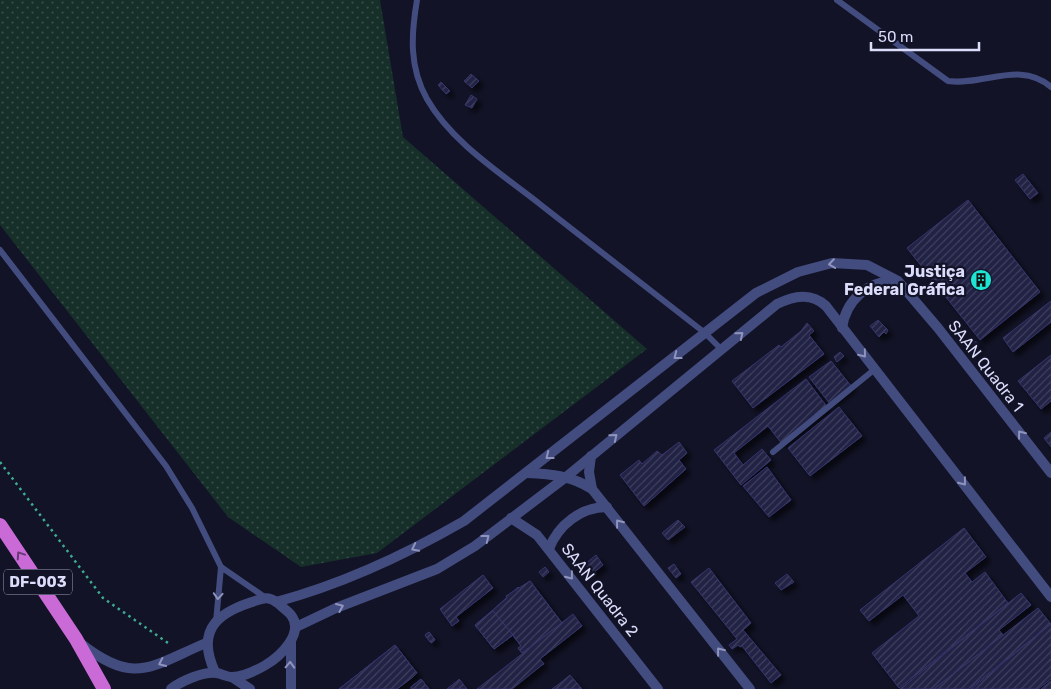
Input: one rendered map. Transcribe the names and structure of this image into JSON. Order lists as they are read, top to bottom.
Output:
{
  "streets": {
    "highway": ["DF-003"],
    "street": ["SAAN Quadra 1", "SAAN Quadra 2"]
  },
  "one_way": ["SAAN Quadra 1"],
  "places": {
    "building": ["Justiça Federal Gráfica"]
  },
  "scale_bar": "50 m"
}
